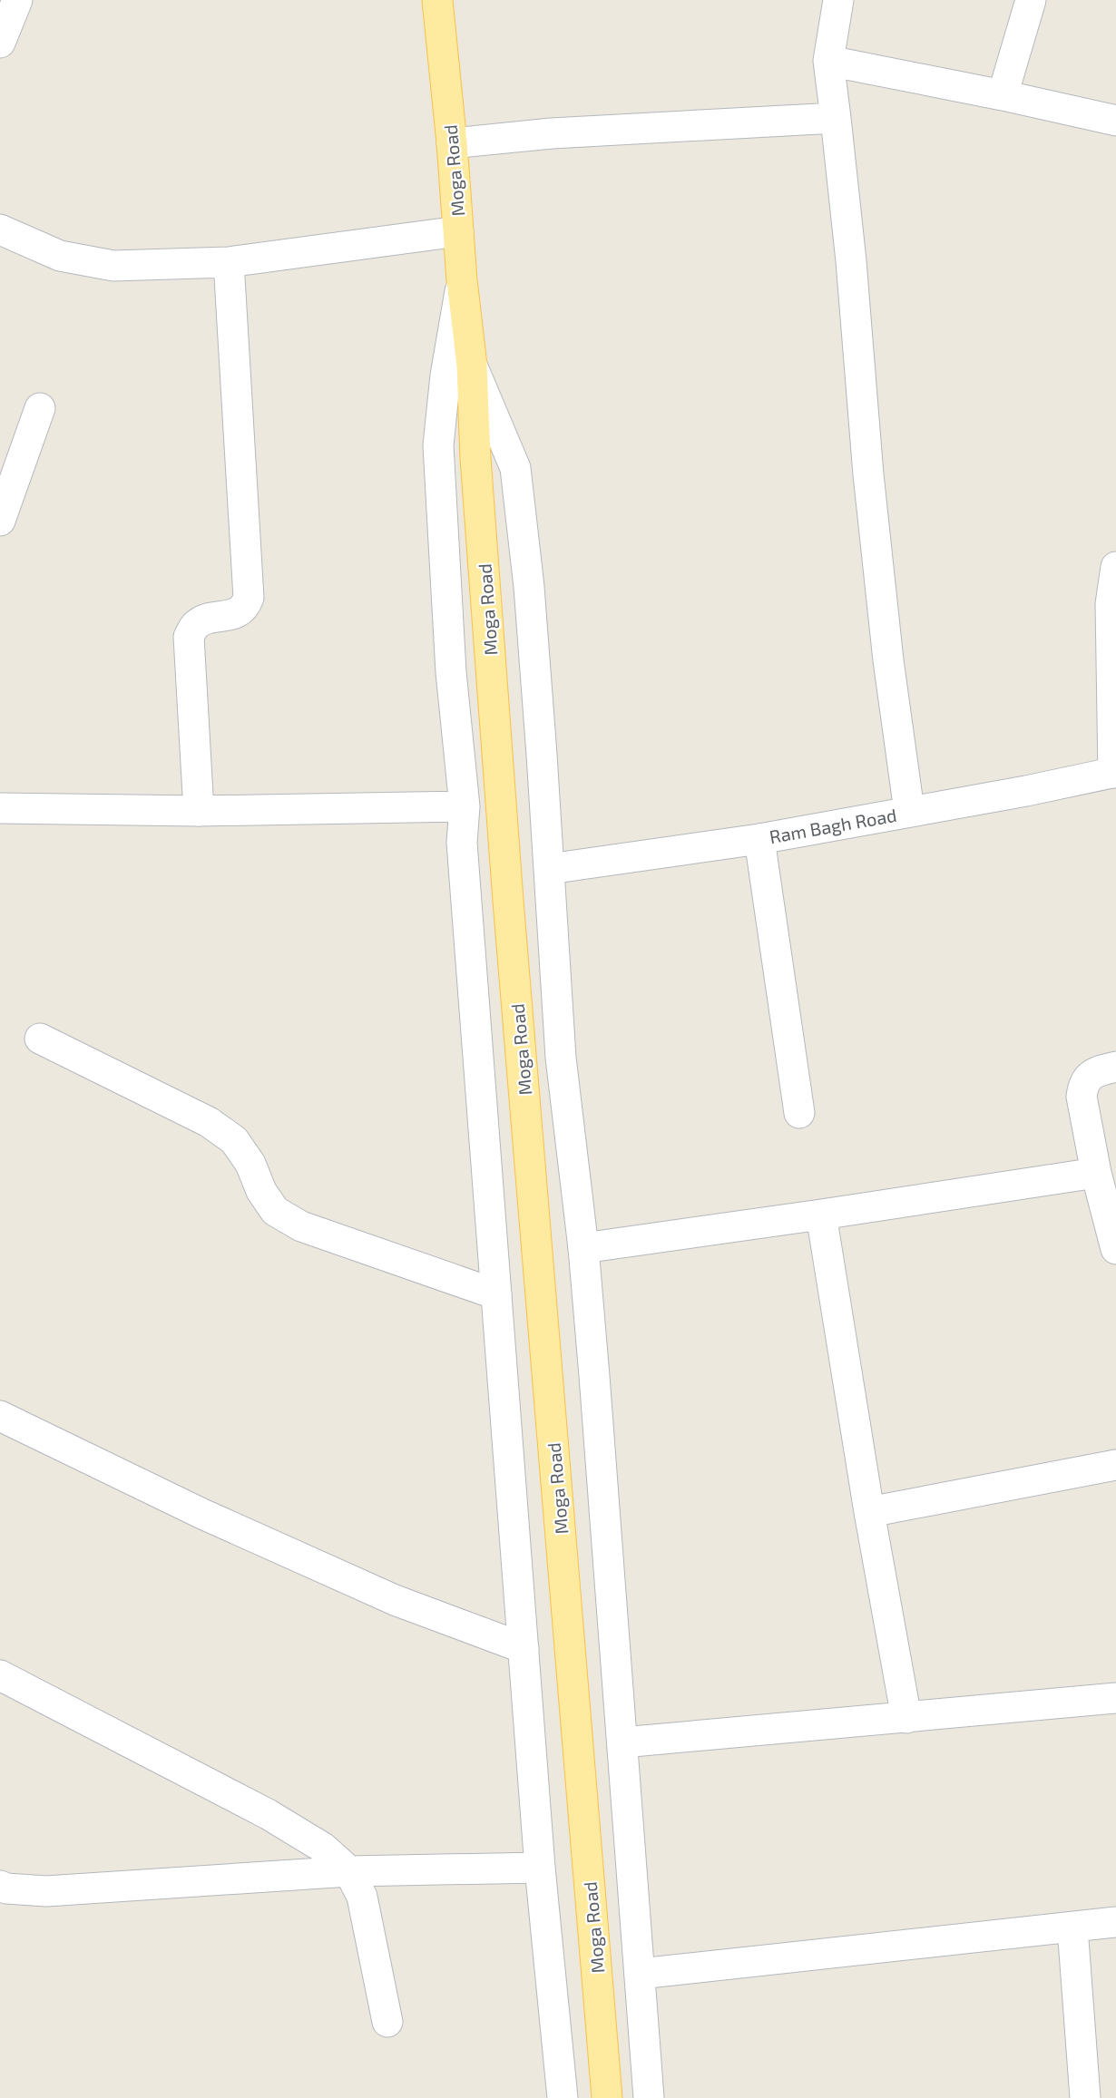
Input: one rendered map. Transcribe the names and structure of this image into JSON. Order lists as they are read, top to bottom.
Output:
{
  "streets": {
    "main road": ["Moga Road"],
    "street": ["Ram Bagh Road"]
  }
}
